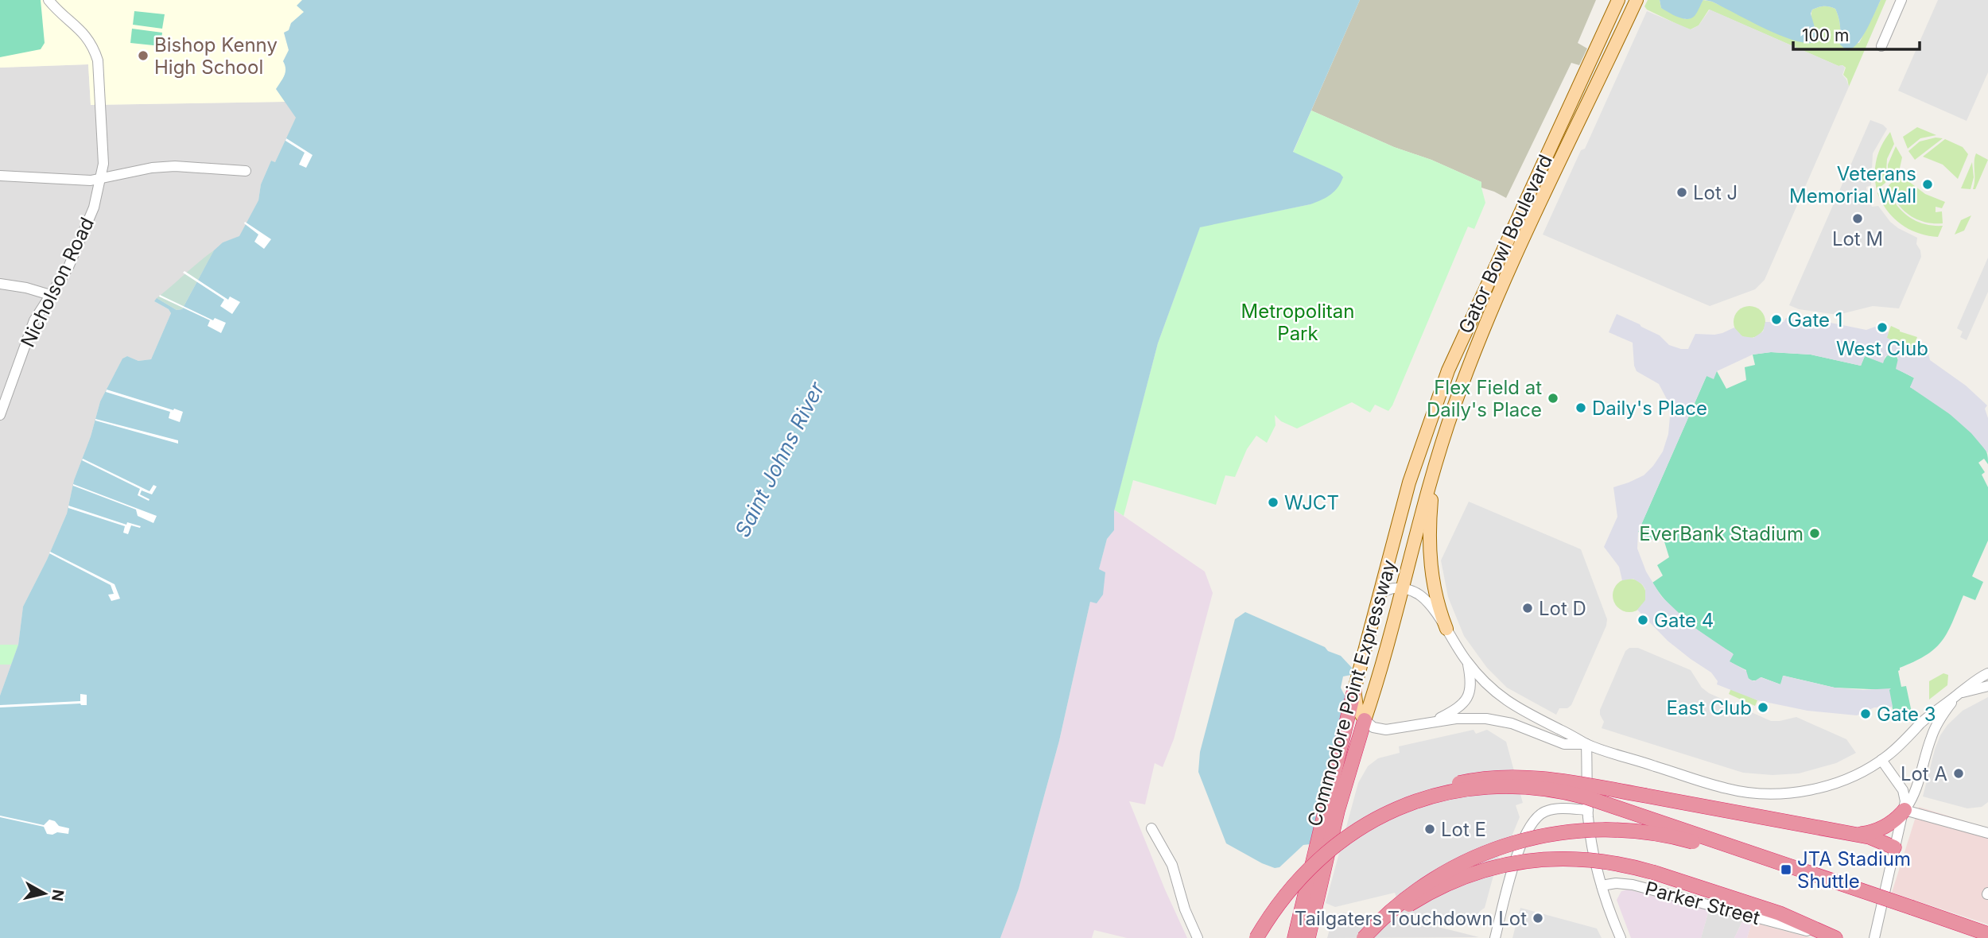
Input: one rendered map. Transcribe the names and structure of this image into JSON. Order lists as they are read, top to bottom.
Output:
{
  "streets": {
    "highway": ["Commodore Point Expressway"],
    "main road": ["Gator Bowl Boulevard"],
    "street": ["Nicholson Road", "Parker Street"]
  },
  "crossings": [
    ["Gator Bowl Boulevard", "Commodore Point Expressway"]
  ],
  "water": ["Saint Johns River"],
  "parks": ["Metropolitan Park"],
  "places": {
    "other": [
      "Bishop Kenny High School",
      "Veterans Memorial Wall",
      "Lot J",
      "Lot M",
      "Gate 1",
      "West Club",
      "Flex Field at Daily's Place",
      "Daily's Place",
      "WJCT",
      "EverBank Stadium",
      "Lot D",
      "Gate 4",
      "East Club",
      "Gate 3",
      "Lot A",
      "Lot E",
      "Tailgaters Touchdown Lot"
    ],
    "transit": ["JTA Stadium Shuttle"]
  },
  "scale_bar": "100 m",
  "north": "right"
}
